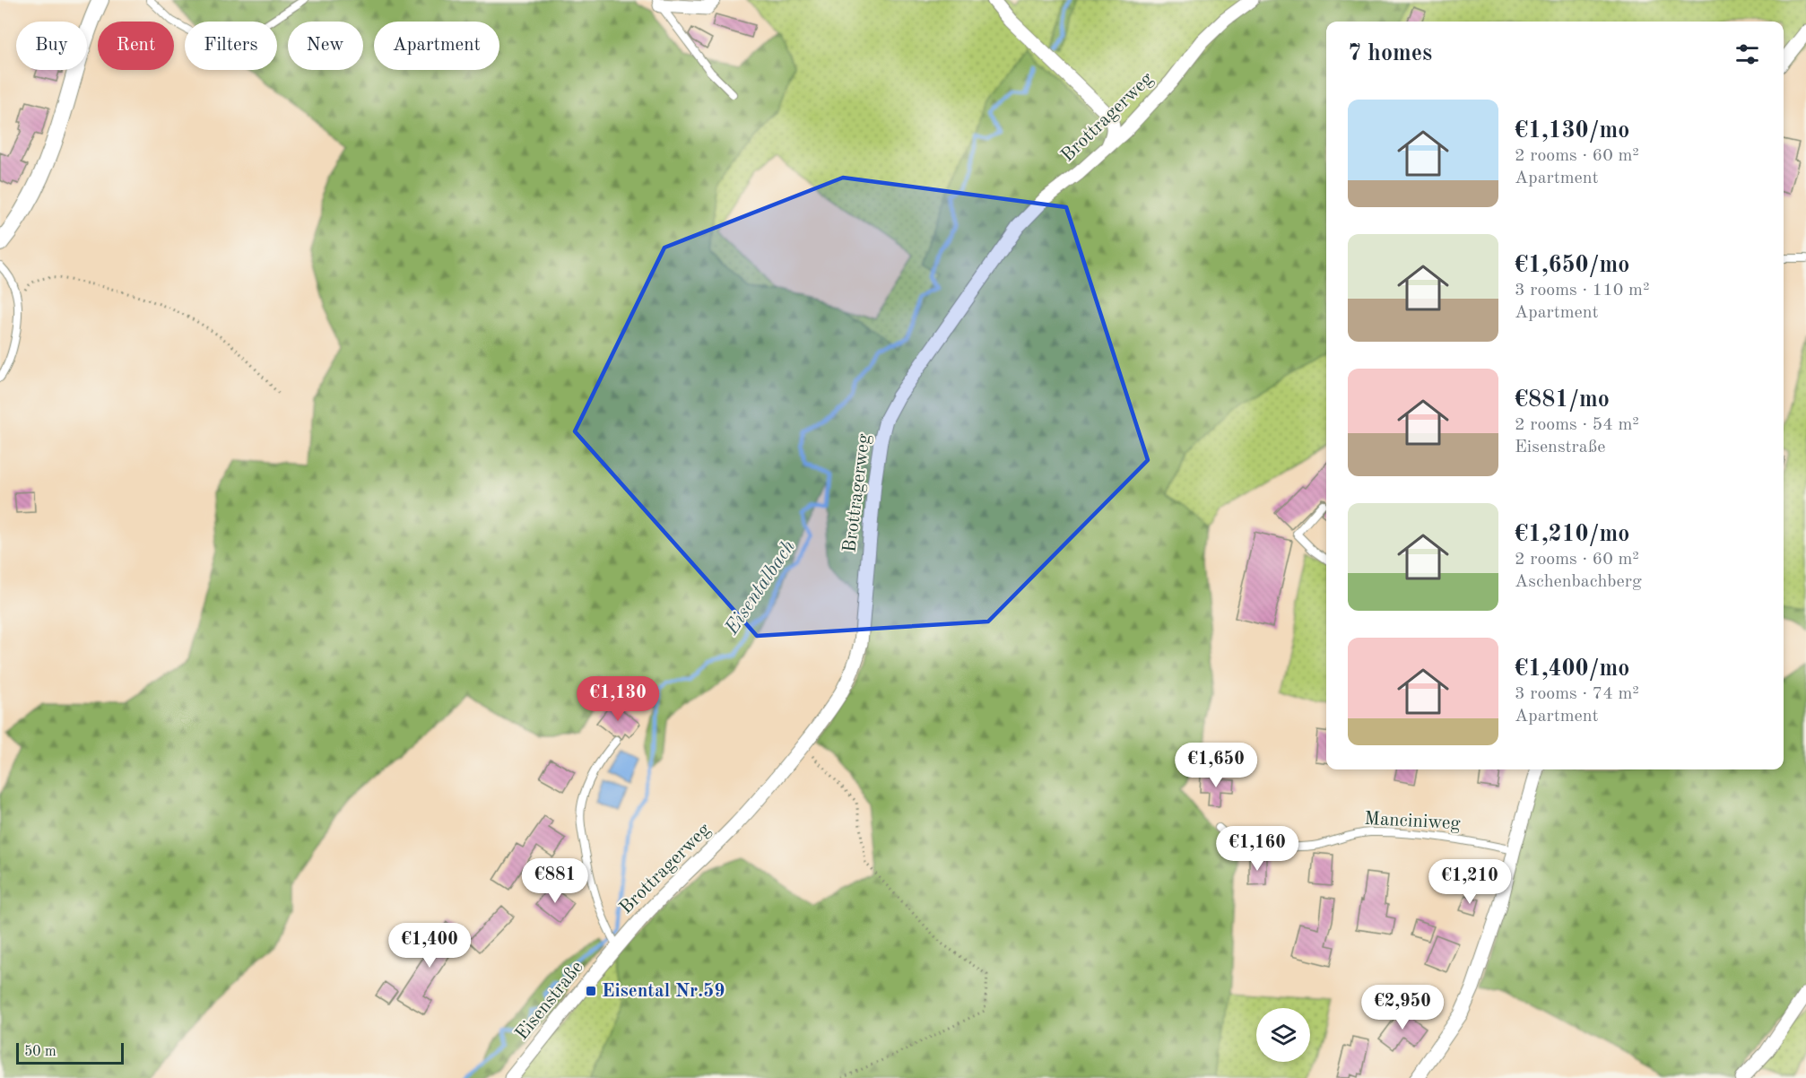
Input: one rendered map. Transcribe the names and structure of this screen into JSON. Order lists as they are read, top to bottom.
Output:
{
  "streets": {
    "street": ["Brottragerweg", "Eisenstraße"],
    "lane": ["Manciniweg"]
  },
  "crossings": [
    ["Brottragerweg", "Eisenstraße"]
  ],
  "water": ["Eisentalbach"],
  "places": {
    "transit": ["Eisental Nr.59"]
  },
  "scale_bar": "50 m",
  "page": {
    "chip": [
      "Buy",
      "Rent",
      "Filters",
      "New",
      "Apartment"
    ],
    "heading": "7 homes",
    "list": [
      {
        "name": "€1,130/mo",
        "note": "2 rooms · 60 m² · Apartment"
      },
      {
        "name": "€1,650/mo",
        "note": "3 rooms · 110 m² · Apartment"
      },
      {
        "name": "€881/mo",
        "note": "2 rooms · 54 m² · Eisenstraße"
      },
      {
        "name": "€1,210/mo",
        "note": "2 rooms · 60 m² · Aschenbachberg"
      },
      {
        "name": "€1,400/mo",
        "note": "3 rooms · 74 m² · Apartment"
      }
    ],
    "price": [
      "€1,130",
      "€1,650",
      "€1,160",
      "€881",
      "€1,210",
      "€1,400",
      "€2,950"
    ],
    "scale": "50 m"
  }
}
